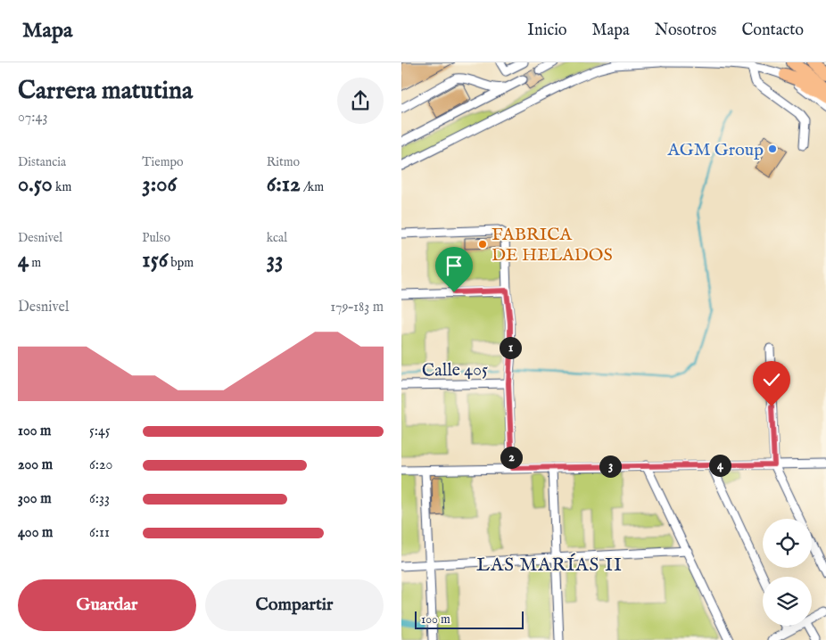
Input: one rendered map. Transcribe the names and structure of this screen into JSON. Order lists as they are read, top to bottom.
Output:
{
  "streets": {
    "street": ["Calle 405"]
  },
  "districts": ["LAS MARÍAS II"],
  "places": ["AGM Group", "FABRICA DE HELADOS"],
  "scale_bar": "100 m",
  "page": {
    "header": "Mapa",
    "nav": [
      "Inicio",
      "Mapa",
      "Nosotros",
      "Contacto"
    ],
    "heading": ["Carrera matutina", "07:43"],
    "stats": [
      ["Distancia", "0.50 km"],
      ["Tiempo", "3:06"],
      ["Ritmo", "6:12 /km"],
      ["Desnivel", "4 m"],
      ["Pulso", "156 bpm"],
      ["kcal", "33"]
    ],
    "chart": ["Desnivel", "179–183 m"],
    "pins": [
      "1",
      "2",
      "4",
      "3"
    ],
    "list": [
      {
        "name": "100 m",
        "note": "5:45"
      },
      {
        "name": "200 m",
        "note": "6:20"
      },
      {
        "name": "300 m",
        "note": "6:33"
      },
      {
        "name": "400 m",
        "note": "6:11"
      }
    ],
    "buttons": ["Guardar", "Compartir"],
    "scale": "100 m"
  }
}
